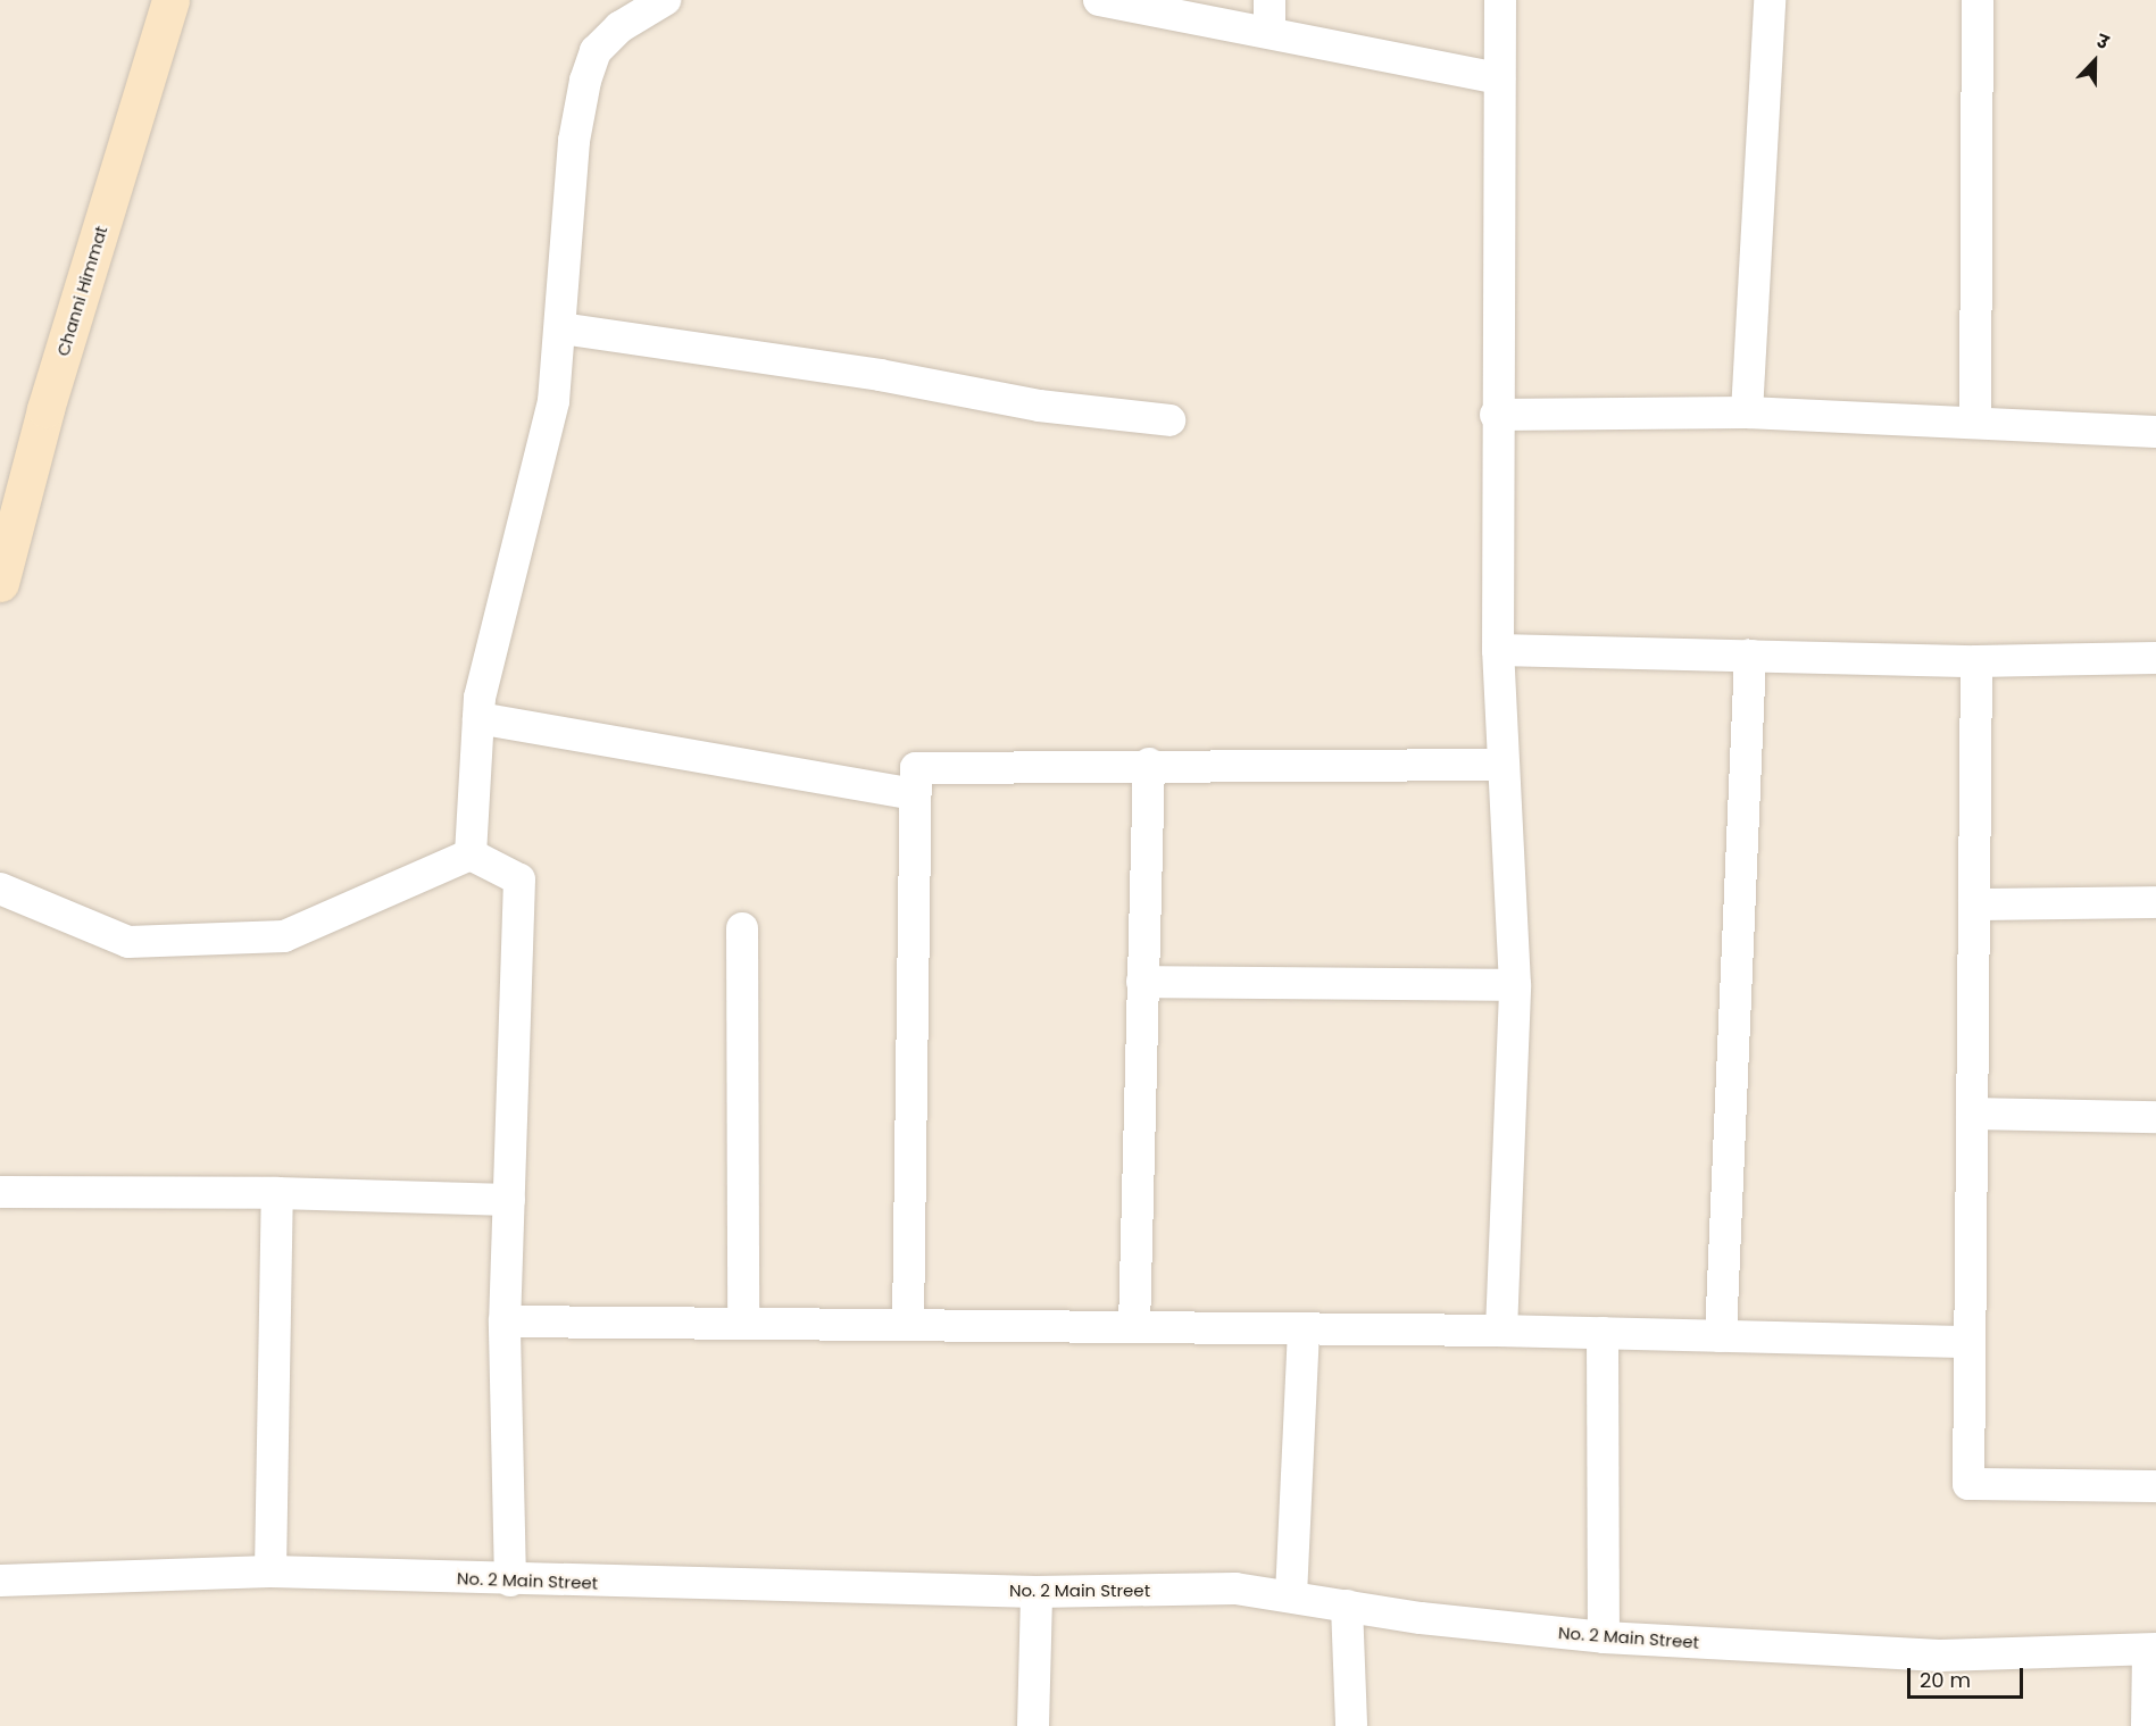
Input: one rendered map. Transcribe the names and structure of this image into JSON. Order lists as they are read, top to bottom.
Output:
{
  "streets": {
    "street": ["Channi Himmat", "No. 2 Main Street"]
  },
  "scale_bar": "20 m",
  "north": "top"
}
